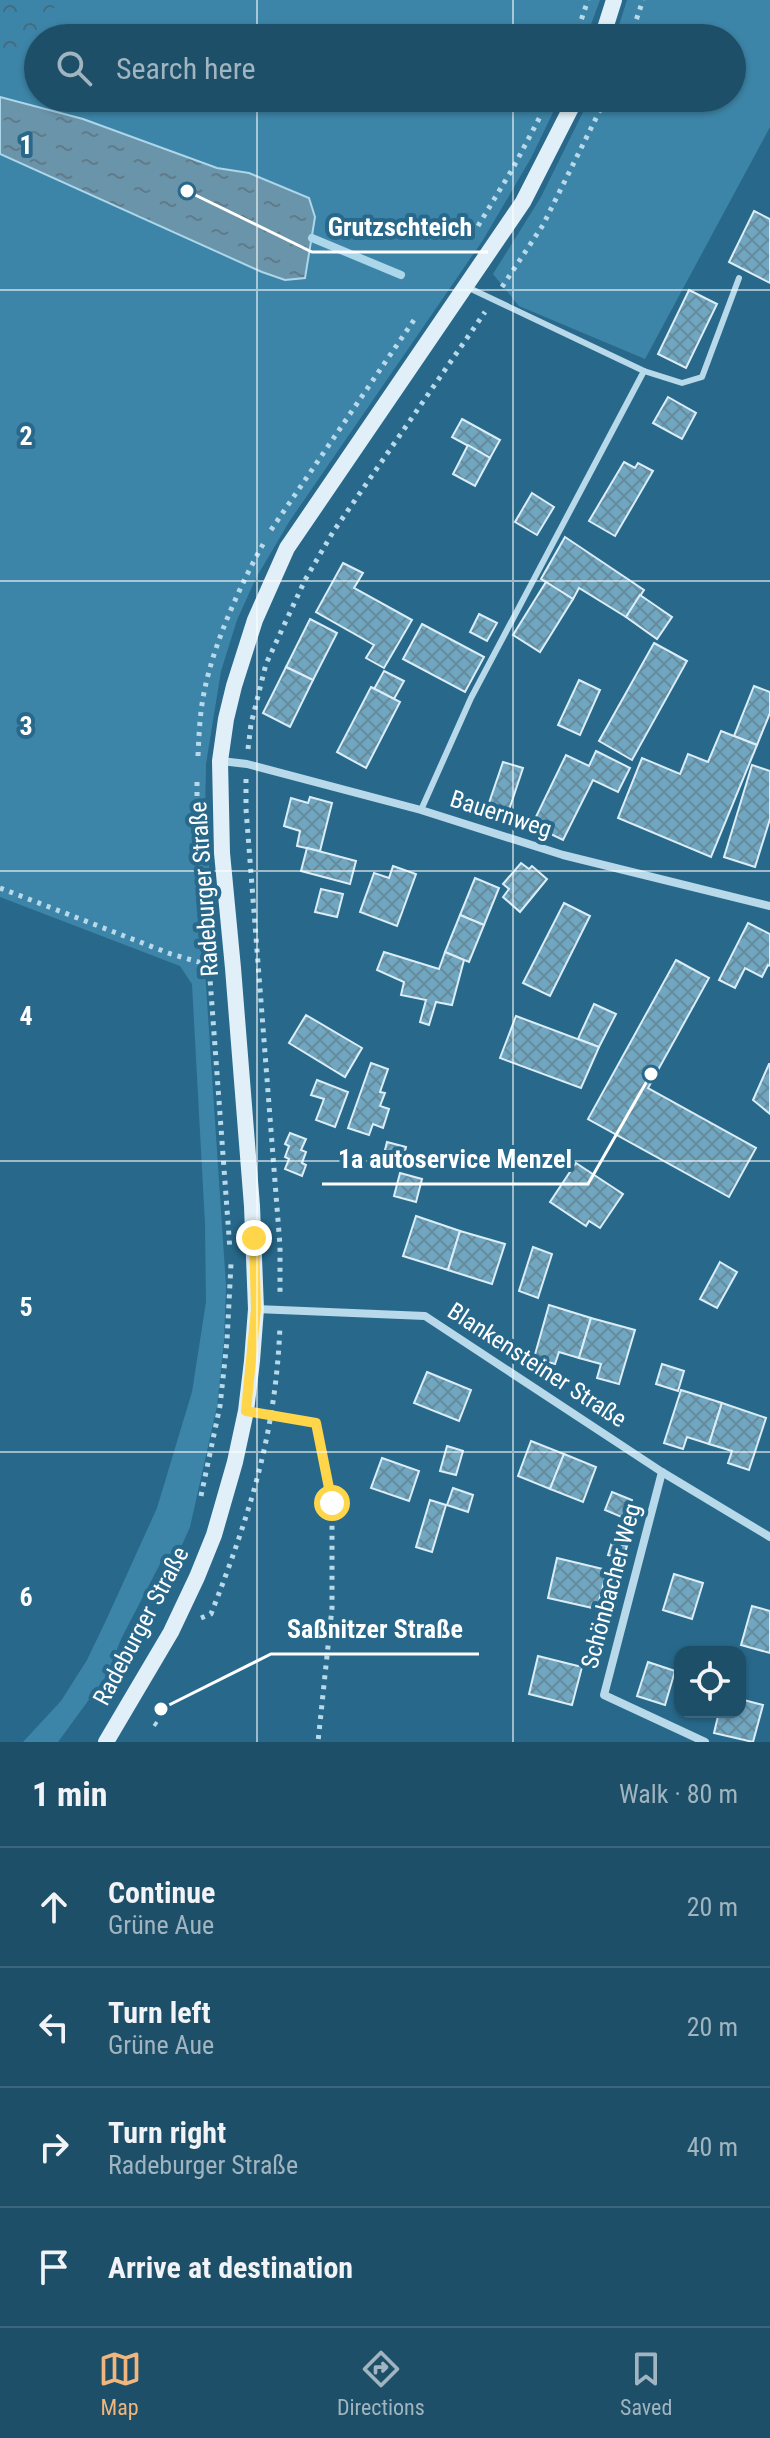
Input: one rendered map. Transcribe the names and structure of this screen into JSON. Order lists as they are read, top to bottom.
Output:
{
  "streets": {
    "main road": ["Radeburger Straße"],
    "street": ["Bauernweg", "Blankensteiner Straße", "Schönbacher Weg"]
  },
  "crossings": [
    ["Bauernweg", "Radeburger Straße"],
    ["Radeburger Straße", "Blankensteiner Straße"],
    ["Blankensteiner Straße", "Schönbacher Weg"]
  ],
  "places": ["Grutzschteich", "1a autoservice Menzel", "Saßnitzer Straße"],
  "page": {
    "search": "Search here",
    "heading": ["1 min", "Walk · 80 m"],
    "list": [
      ["Continue", "Grüne Aue", "20 m"],
      ["Turn left", "Grüne Aue", "20 m"],
      ["Turn right", "Radeburger Straße", "40 m"],
      "Arrive at destination"
    ],
    "nav": ["Map", "Directions", "Saved"]
  },
  "grid": {
    "rows": [
      "1",
      "2",
      "3",
      "4",
      "5",
      "6"
    ]
  }
}
